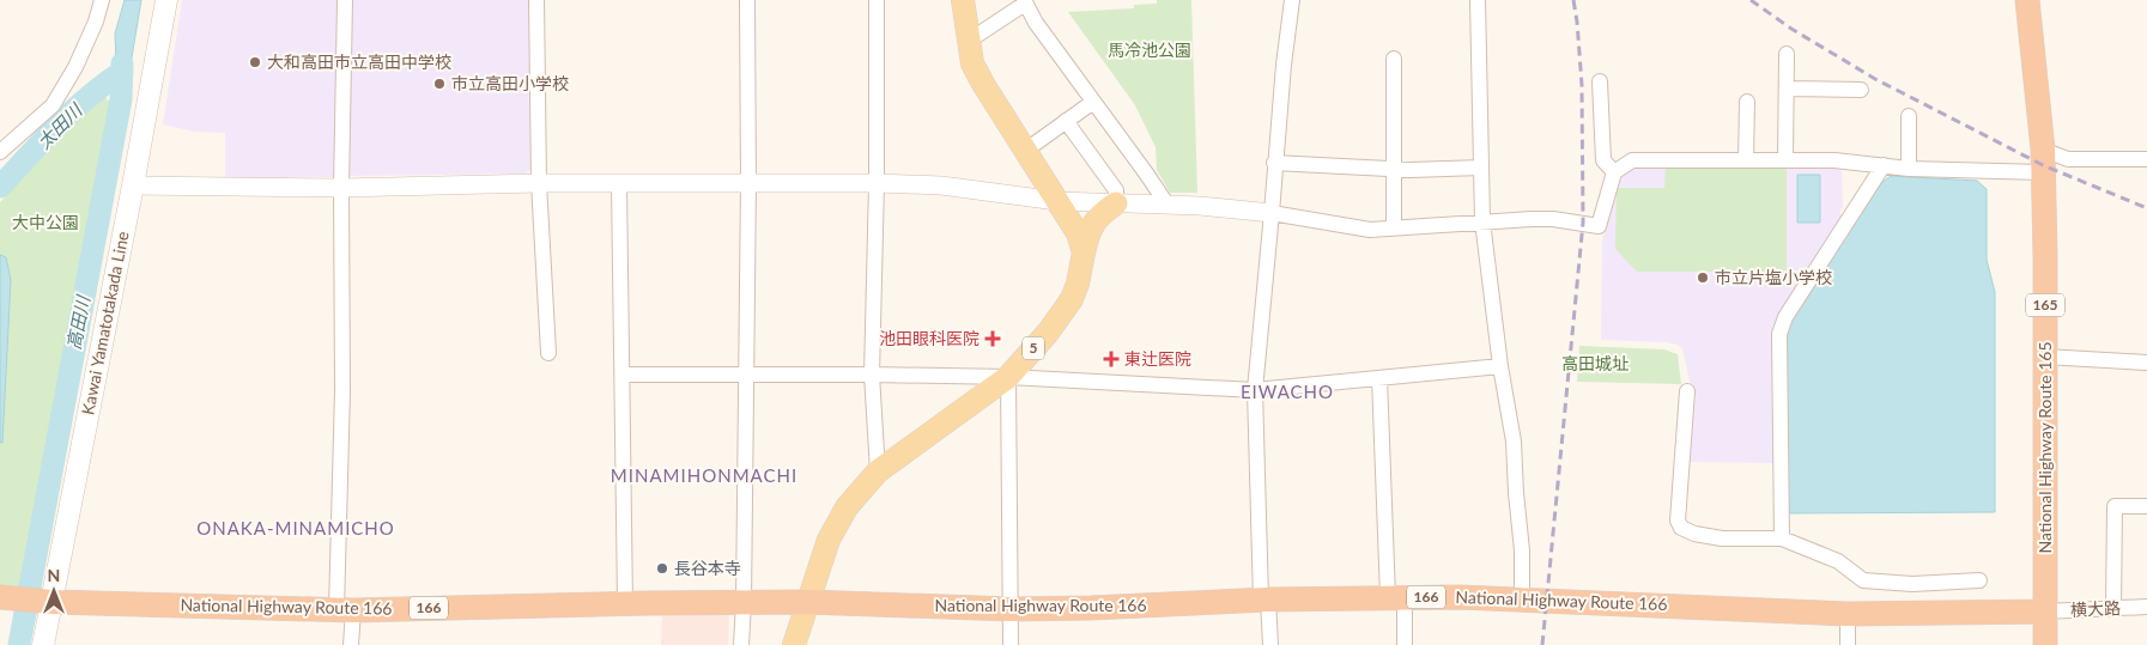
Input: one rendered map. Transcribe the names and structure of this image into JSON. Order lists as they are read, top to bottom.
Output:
{
  "streets": {
    "highway": [
      "165",
      "National Highway Route 165",
      "166",
      "National Highway Route 166"
    ],
    "main road": ["Kawai Yamatotakada Line", "5"],
    "street": ["横大路"]
  },
  "crossings": [
    ["Kawai Yamatotakada Line", "National Highway Route 166"],
    ["5", "National Highway Route 166"],
    ["National Highway Route 165", "National Highway Route 166"],
    ["National Highway Route 165", "横大路"],
    ["National Highway Route 166", "横大路"]
  ],
  "districts": ["EIWACHO", "MINAMIHONMACHI", "ONAKA-MINAMICHO"],
  "water": ["太田川", "高田川"],
  "parks": ["馬冷池公園", "大中公園", "高田城址"],
  "places": {
    "other": [
      "大和高田市立高田中学校",
      "市立高田小学校",
      "市立片塩小学校",
      "長谷本寺"
    ],
    "health": ["池田眼科医院", "東辻医院"]
  },
  "north": "top"
}
